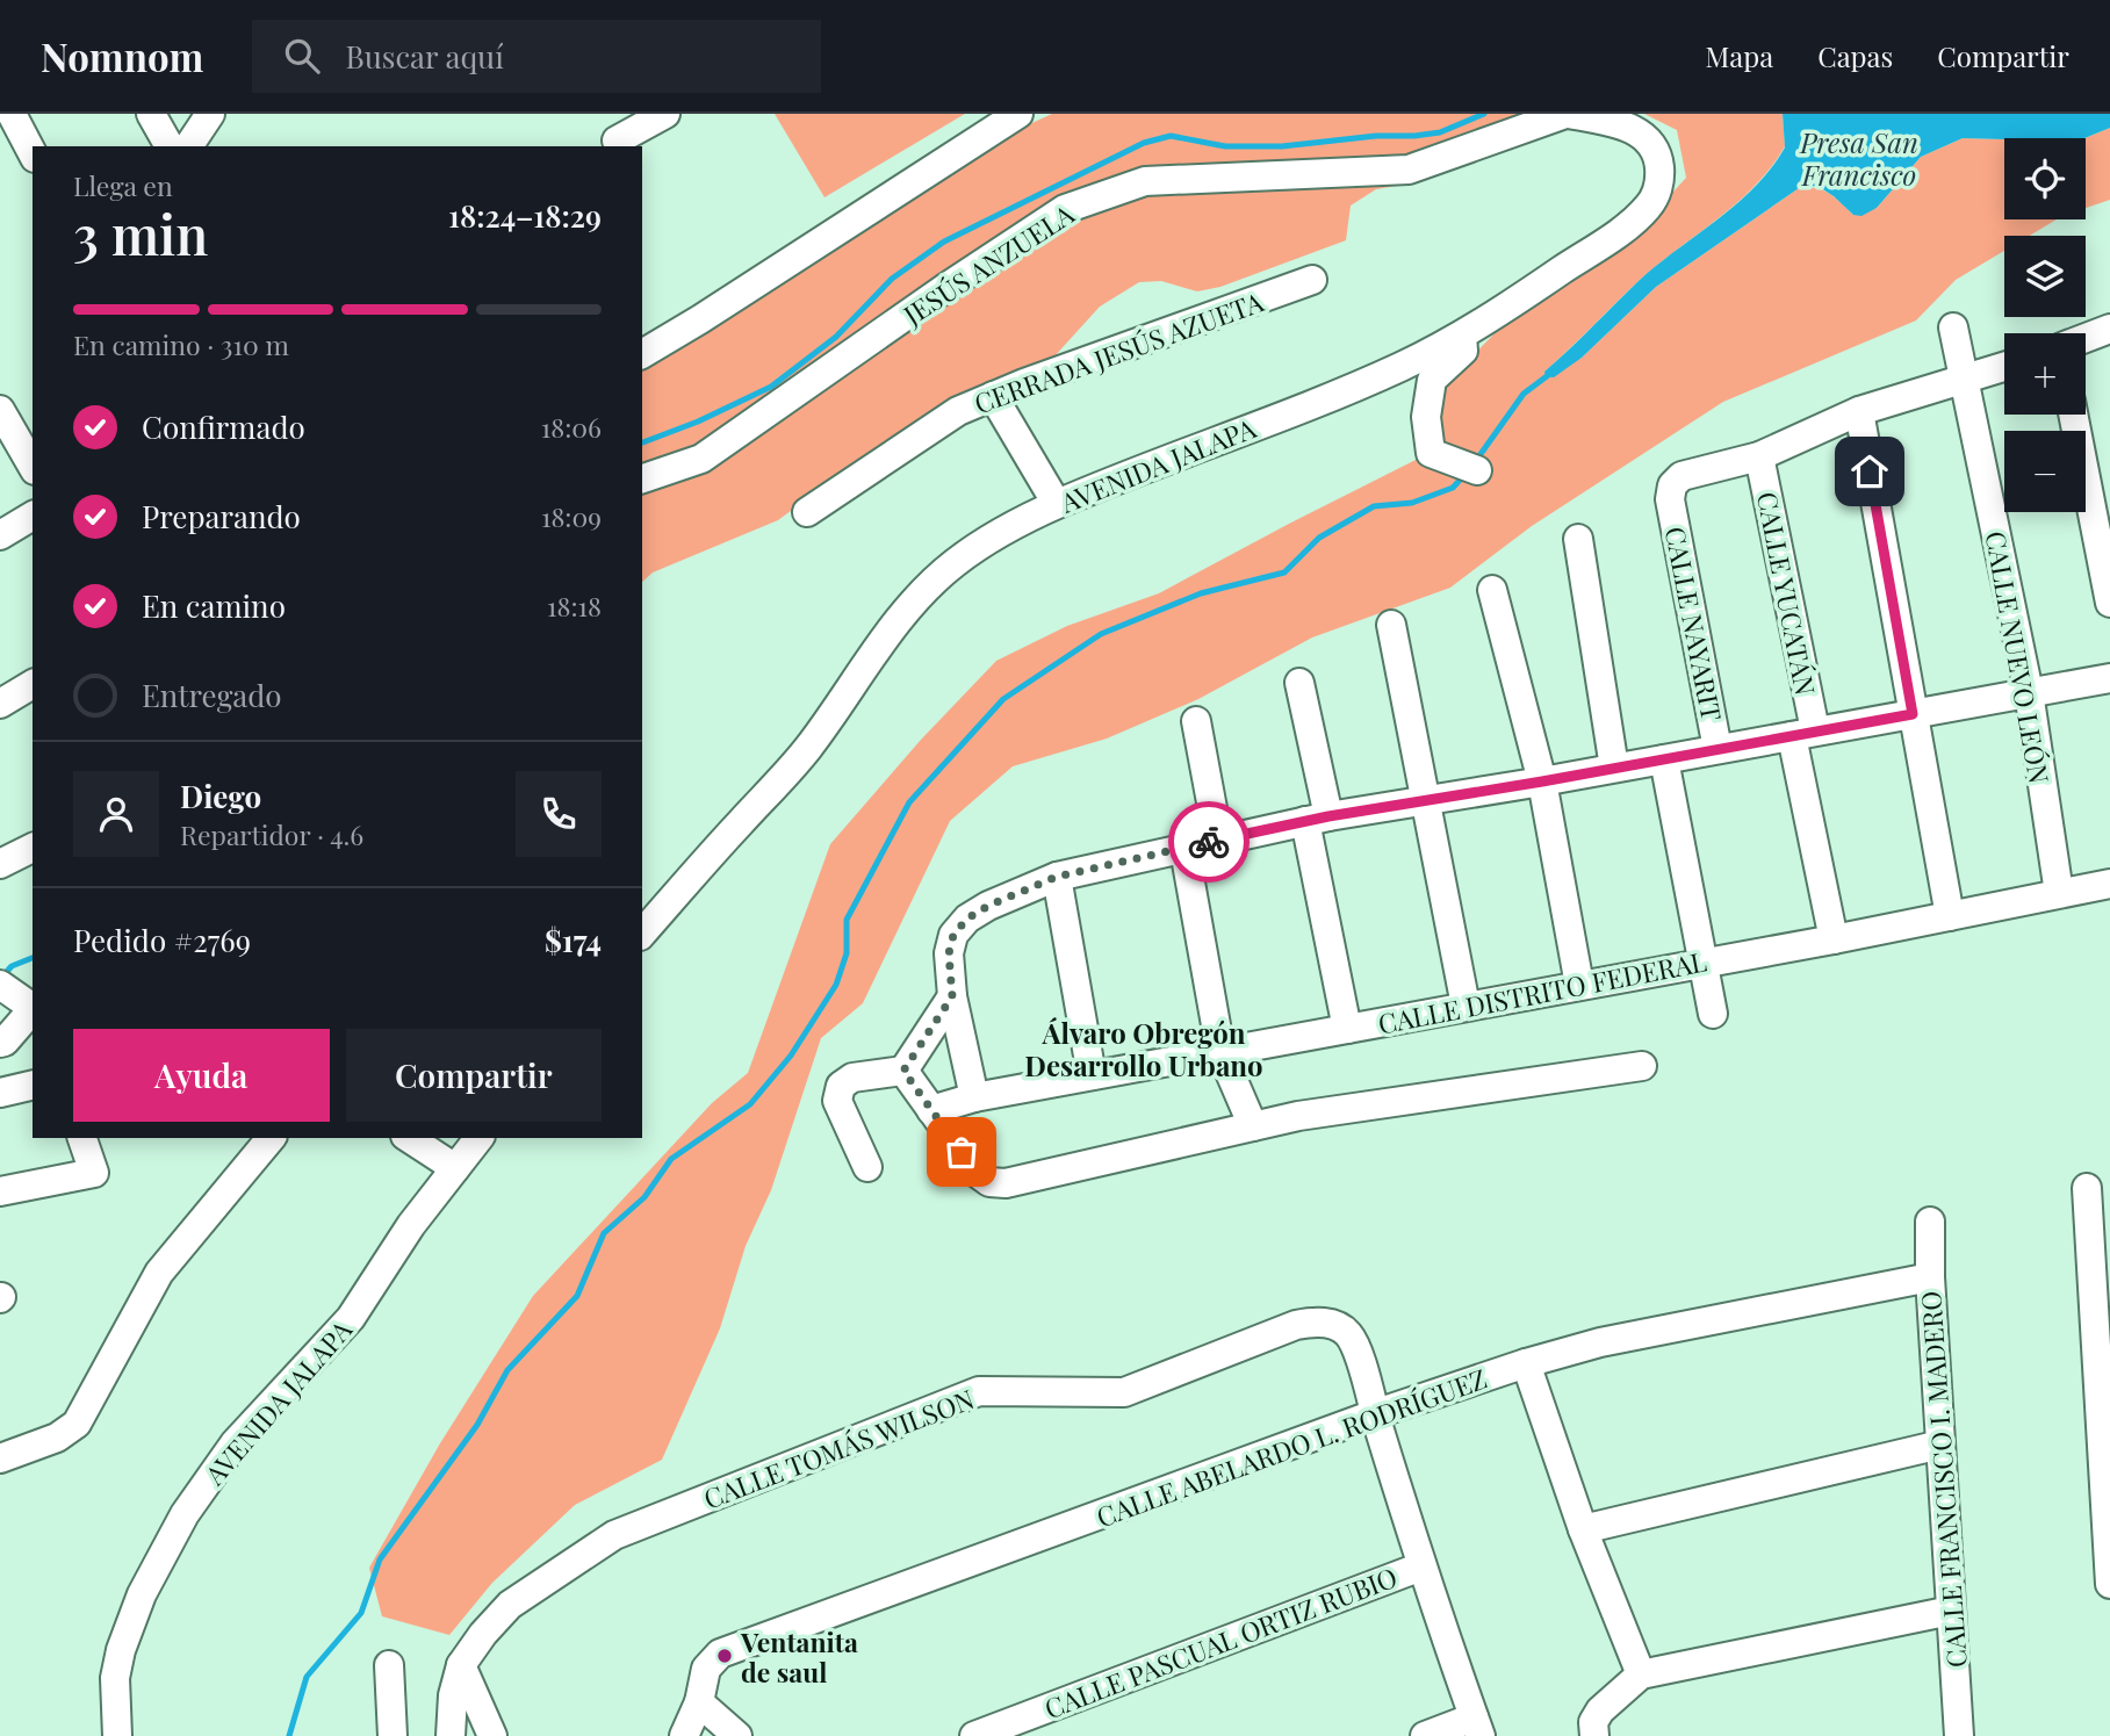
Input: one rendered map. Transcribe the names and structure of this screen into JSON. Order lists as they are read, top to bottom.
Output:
{
  "streets": {
    "street": [
      "JESÚS ANZUELA",
      "CERRADA JESÚS AZUETA",
      "AVENIDA JALAPA",
      "CALLE YUCATÁN",
      "CALLE NAYARIT",
      "CALLE NUEVO LEÓN",
      "CALLE DISTRITO FEDERAL",
      "CALLE ABELARDO L. RODRÍGUEZ",
      "CALLE TOMÁS WILSON",
      "CALLE FRANCISCO I. MADERO",
      "CALLE PASCUAL ORTIZ RUBIO"
    ]
  },
  "crossings": [
    ["JESÚS ANZUELA", "AVENIDA JALAPA"],
    ["CALLE YUCATÁN", "CALLE NAYARIT"],
    ["CALLE YUCATÁN", "CALLE DISTRITO FEDERAL"],
    ["CALLE NUEVO LEÓN", "CALLE DISTRITO FEDERAL"],
    ["CALLE ABELARDO L. RODRÍGUEZ", "CALLE TOMÁS WILSON"],
    ["CALLE ABELARDO L. RODRÍGUEZ", "CALLE FRANCISCO I. MADERO"]
  ],
  "districts": ["Álvaro Obregón Desarrollo Urbano"],
  "water": ["Presa San Francisco"],
  "places": ["Ventanita de saul"],
  "page": {
    "header": "Nomnom",
    "search": "Buscar aquí",
    "nav": ["Mapa", "Capas", "Compartir"],
    "map_buttons": ["+", "−"],
    "heading": ["3 min", "Llega en", "18:24–18:29"],
    "panel": [
      "Diego",
      "Repartidor · 4.6",
      "Pedido #2769",
      "$174"
    ],
    "bar": "En camino · 310 m",
    "list": [
      ["Confirmado", "18:06"],
      ["Preparando", "18:09"],
      ["En camino", "18:18"],
      "Entregado"
    ],
    "buttons": ["Ayuda", "Compartir"]
  }
}
